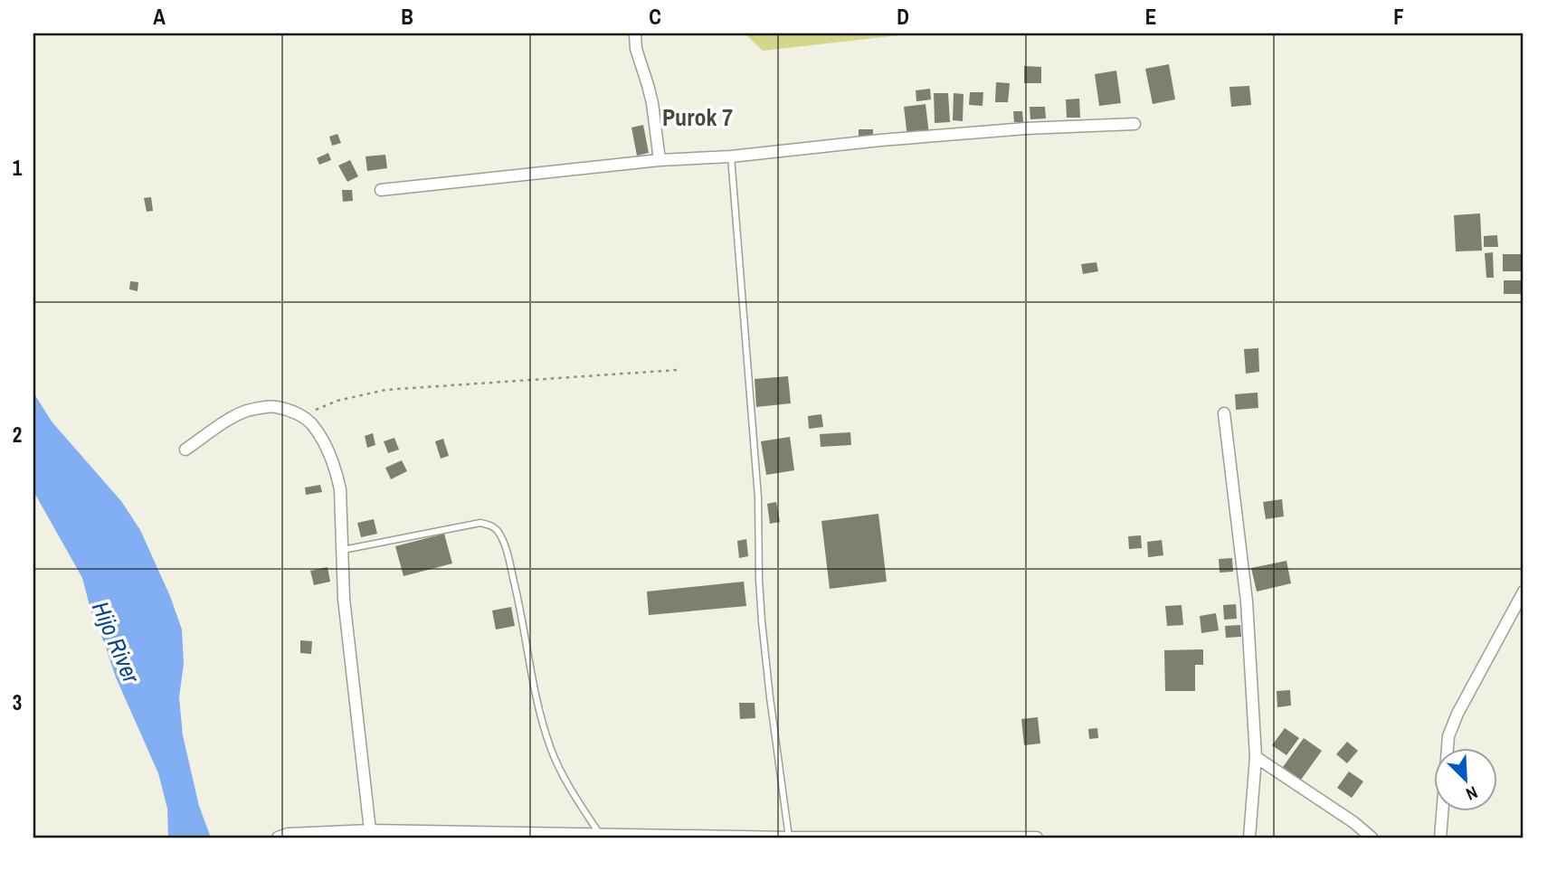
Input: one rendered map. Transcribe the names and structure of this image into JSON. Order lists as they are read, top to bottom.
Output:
{
  "districts": ["Purok 7"],
  "water": ["Hijo River"],
  "north": "bottom right",
  "grid": {
    "columns": [
      "A",
      "B",
      "C",
      "D",
      "E",
      "F"
    ],
    "rows": ["1", "2", "3"]
  }
}
